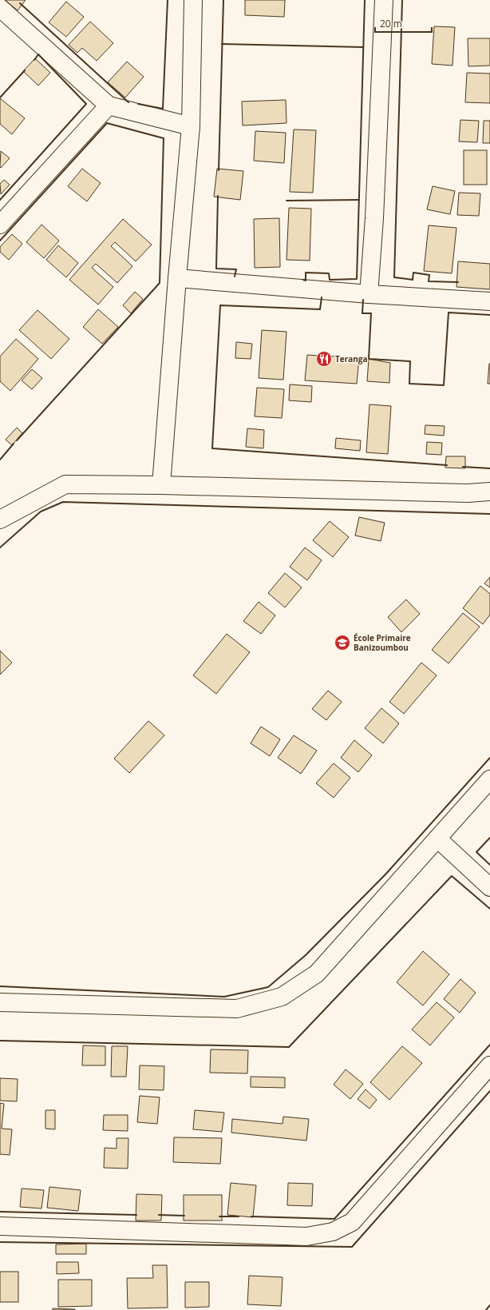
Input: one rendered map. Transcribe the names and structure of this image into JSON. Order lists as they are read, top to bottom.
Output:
{
  "places": {
    "restaurant": ["Teranga"],
    "school or university": ["École Primaire Banizoumbou"]
  },
  "scale_bar": "20 m"
}
